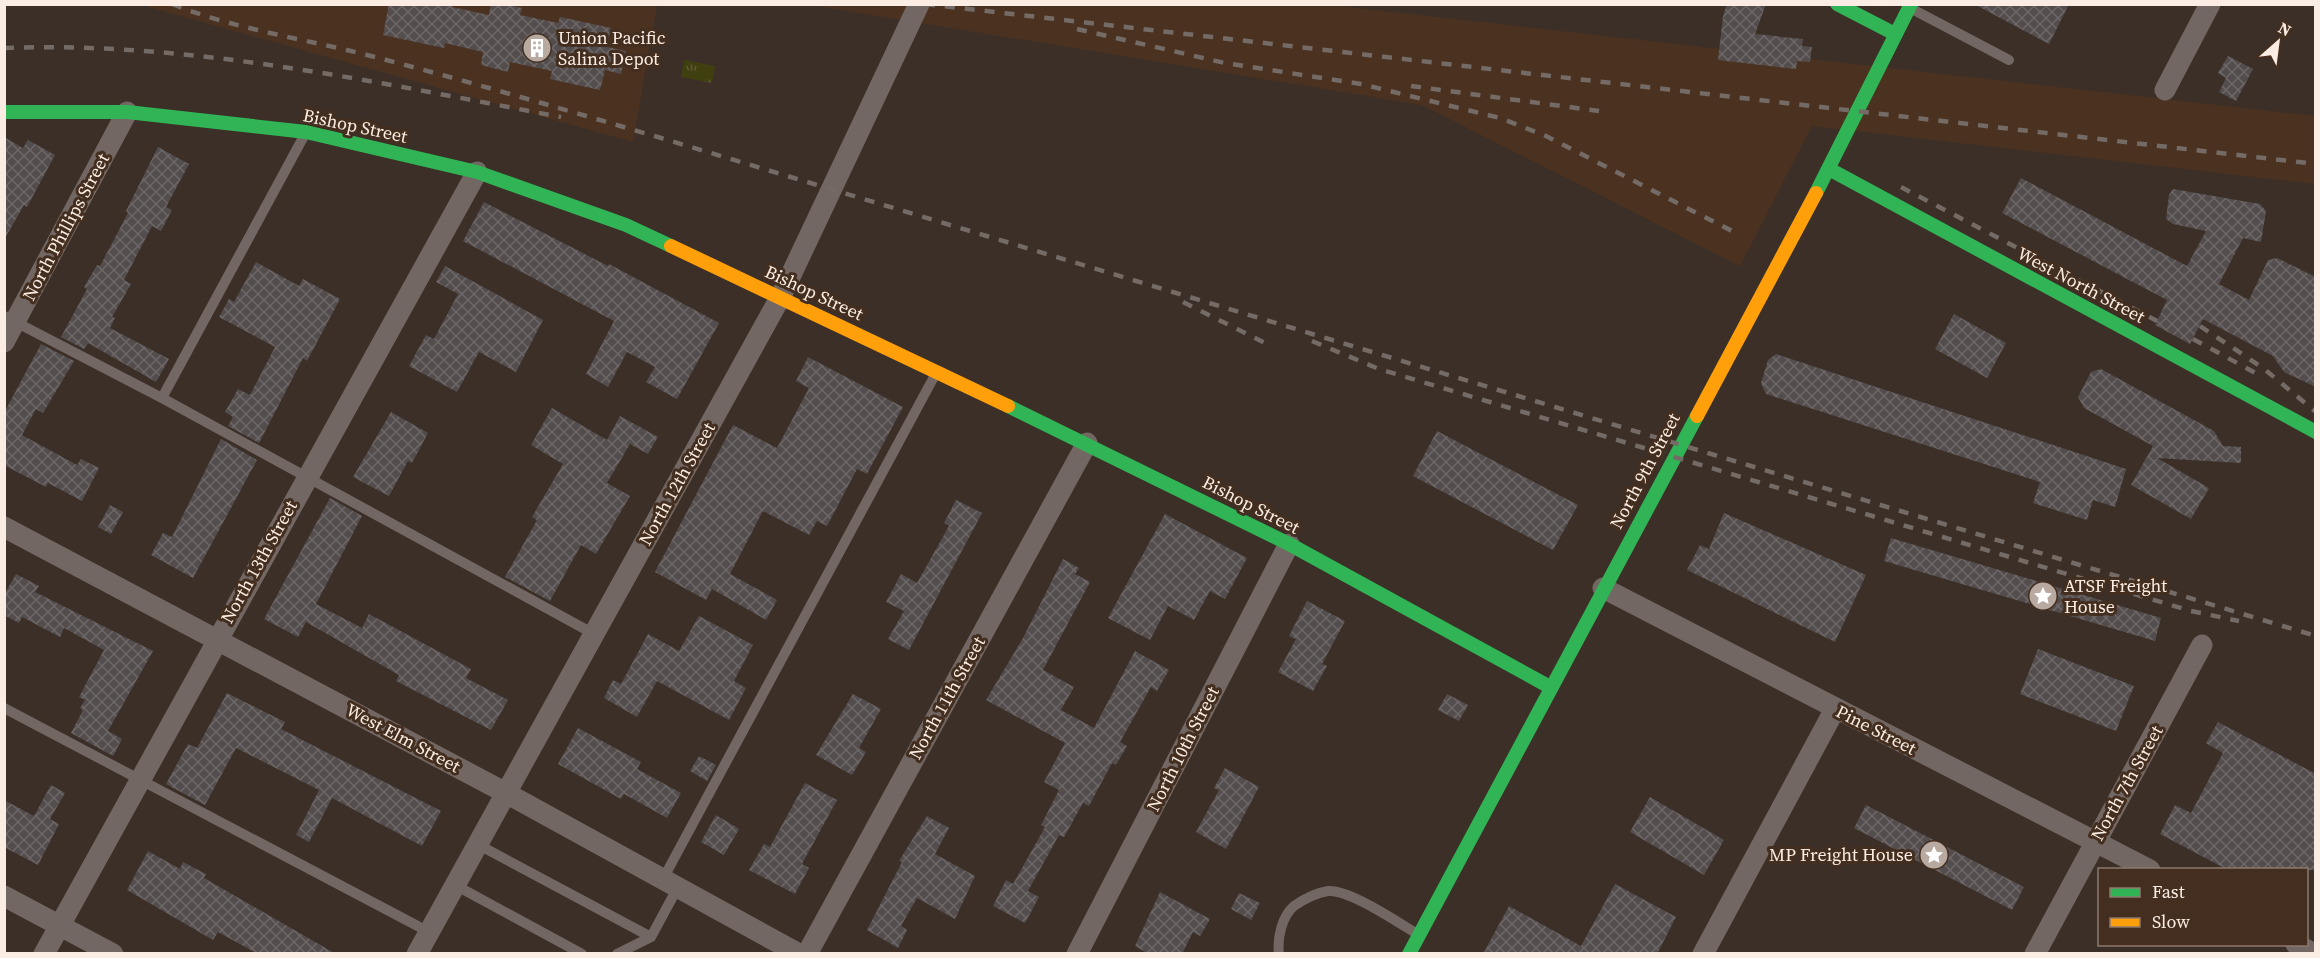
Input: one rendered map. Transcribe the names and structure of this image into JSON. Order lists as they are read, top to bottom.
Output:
{
  "streets": {
    "street": [
      "Bishop Street",
      "North Phillips Street",
      "West North Street",
      "North 9th Street",
      "North 12th Street",
      "North 13th Street",
      "North 11th Street",
      "Pine Street",
      "West Elm Street",
      "North 10th Street",
      "North 7th Street"
    ]
  },
  "crossings": [
    ["Bishop Street", "North Phillips Street"],
    ["Bishop Street", "North 9th Street"],
    ["Bishop Street", "North 12th Street"],
    ["Bishop Street", "North 13th Street"],
    ["Bishop Street", "North 11th Street"],
    ["Bishop Street", "North 10th Street"],
    ["West North Street", "North 9th Street"],
    ["North 9th Street", "Pine Street"],
    ["North 12th Street", "West Elm Street"],
    ["North 13th Street", "West Elm Street"],
    ["Pine Street", "North 7th Street"]
  ],
  "places": {
    "building": ["Union Pacific Salina Depot"],
    "place": ["ATSF Freight House", "MP Freight House"]
  },
  "legend": ["Fast", "Slow"],
  "north": "top right"
}
